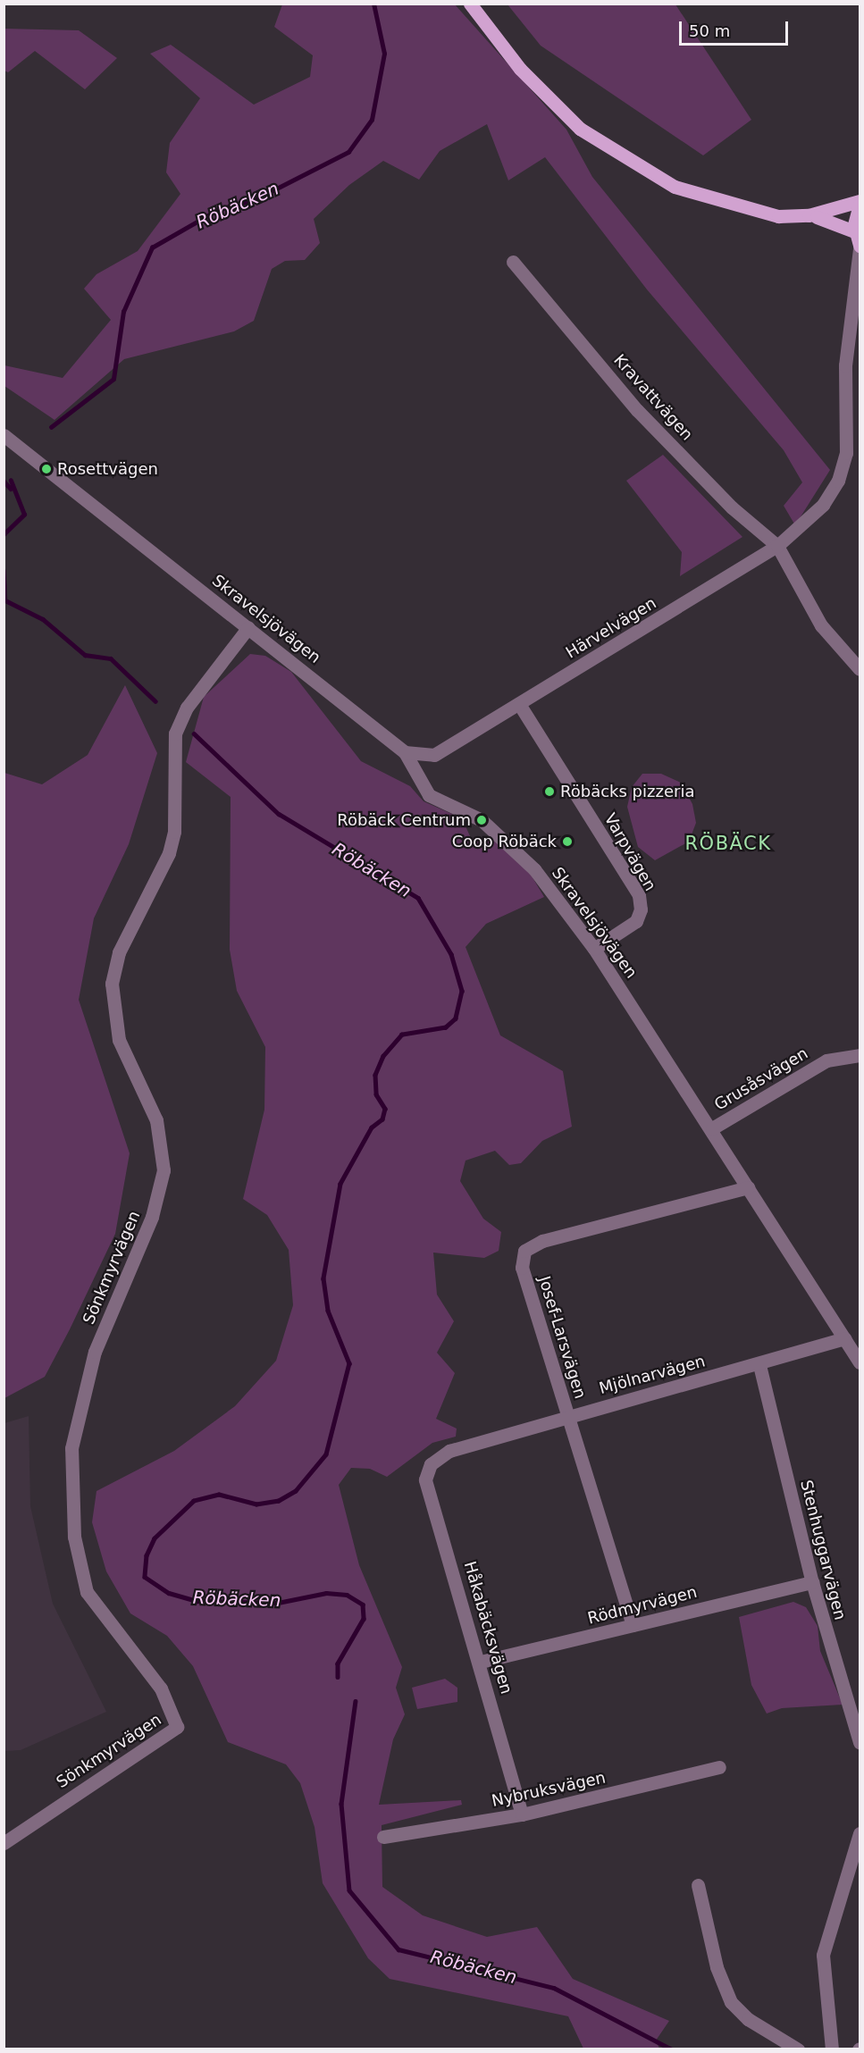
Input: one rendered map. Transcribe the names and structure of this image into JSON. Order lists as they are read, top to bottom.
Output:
{
  "streets": {
    "street": [
      "Kravattvägen",
      "Skravelsjövägen",
      "Härvelvägen",
      "Varpvägen",
      "Grusåsvägen",
      "Sönkmyrvägen",
      "Josef-Larsvägen",
      "Mjölnarvägen",
      "Stenhuggarvägen",
      "Rödmyrvägen",
      "Håkabäcksvägen",
      "Nybruksvägen"
    ]
  },
  "crossings": [
    ["Kravattvägen", "Härvelvägen"],
    ["Skravelsjövägen", "Härvelvägen"],
    ["Skravelsjövägen", "Varpvägen"],
    ["Skravelsjövägen", "Grusåsvägen"],
    ["Skravelsjövägen", "Sönkmyrvägen"],
    ["Skravelsjövägen", "Josef-Larsvägen"],
    ["Skravelsjövägen", "Mjölnarvägen"],
    ["Härvelvägen", "Varpvägen"],
    ["Josef-Larsvägen", "Mjölnarvägen"],
    ["Josef-Larsvägen", "Rödmyrvägen"],
    ["Mjölnarvägen", "Stenhuggarvägen"],
    ["Mjölnarvägen", "Håkabäcksvägen"],
    ["Stenhuggarvägen", "Rödmyrvägen"],
    ["Rödmyrvägen", "Håkabäcksvägen"],
    ["Håkabäcksvägen", "Nybruksvägen"]
  ],
  "districts": ["RÖBÄCK"],
  "water": ["Röbäcken"],
  "places": [
    "Rosettvägen",
    "Röbäcks pizzeria",
    "Röbäck Centrum",
    "Coop Röbäck"
  ],
  "scale_bar": "50 m"
}
